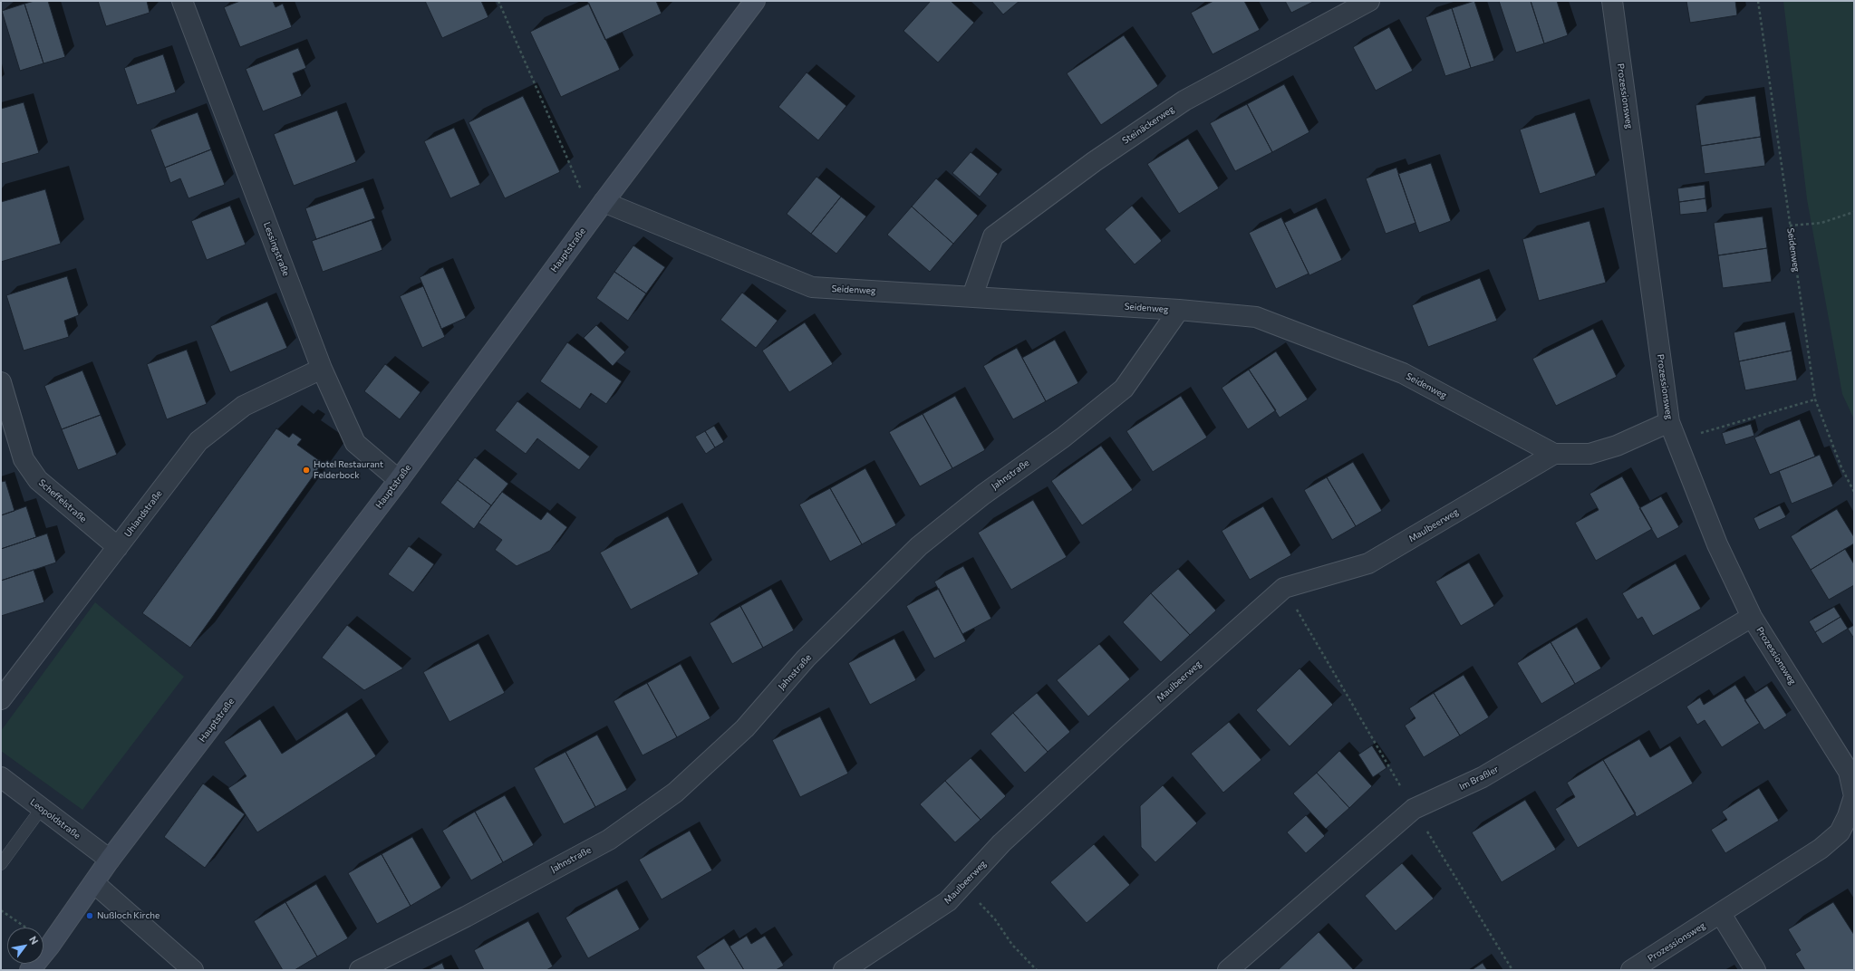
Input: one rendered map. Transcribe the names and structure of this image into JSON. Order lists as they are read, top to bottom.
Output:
{
  "streets": {
    "main road": ["Hauptstraße"],
    "street": [
      "Prozessionsweg",
      "Steinäckerweg",
      "Lessingstraße",
      "Seidenweg",
      "Jahnstraße",
      "Scheffelstraße",
      "Uhlandstraße",
      "Maulbeerweg",
      "Im Braßler",
      "Leopoldstraße"
    ]
  },
  "crossings": [
    ["Prozessionsweg", "Seidenweg"],
    ["Prozessionsweg", "Im Braßler"],
    ["Steinäckerweg", "Seidenweg"],
    ["Lessingstraße", "Hauptstraße"],
    ["Lessingstraße", "Uhlandstraße"],
    ["Hauptstraße", "Seidenweg"],
    ["Hauptstraße", "Leopoldstraße"],
    ["Seidenweg", "Jahnstraße"],
    ["Seidenweg", "Maulbeerweg"],
    ["Scheffelstraße", "Uhlandstraße"]
  ],
  "places": ["Hotel Restaurant Felderbock", "Nußloch Kirche"],
  "north": "top right"
}
